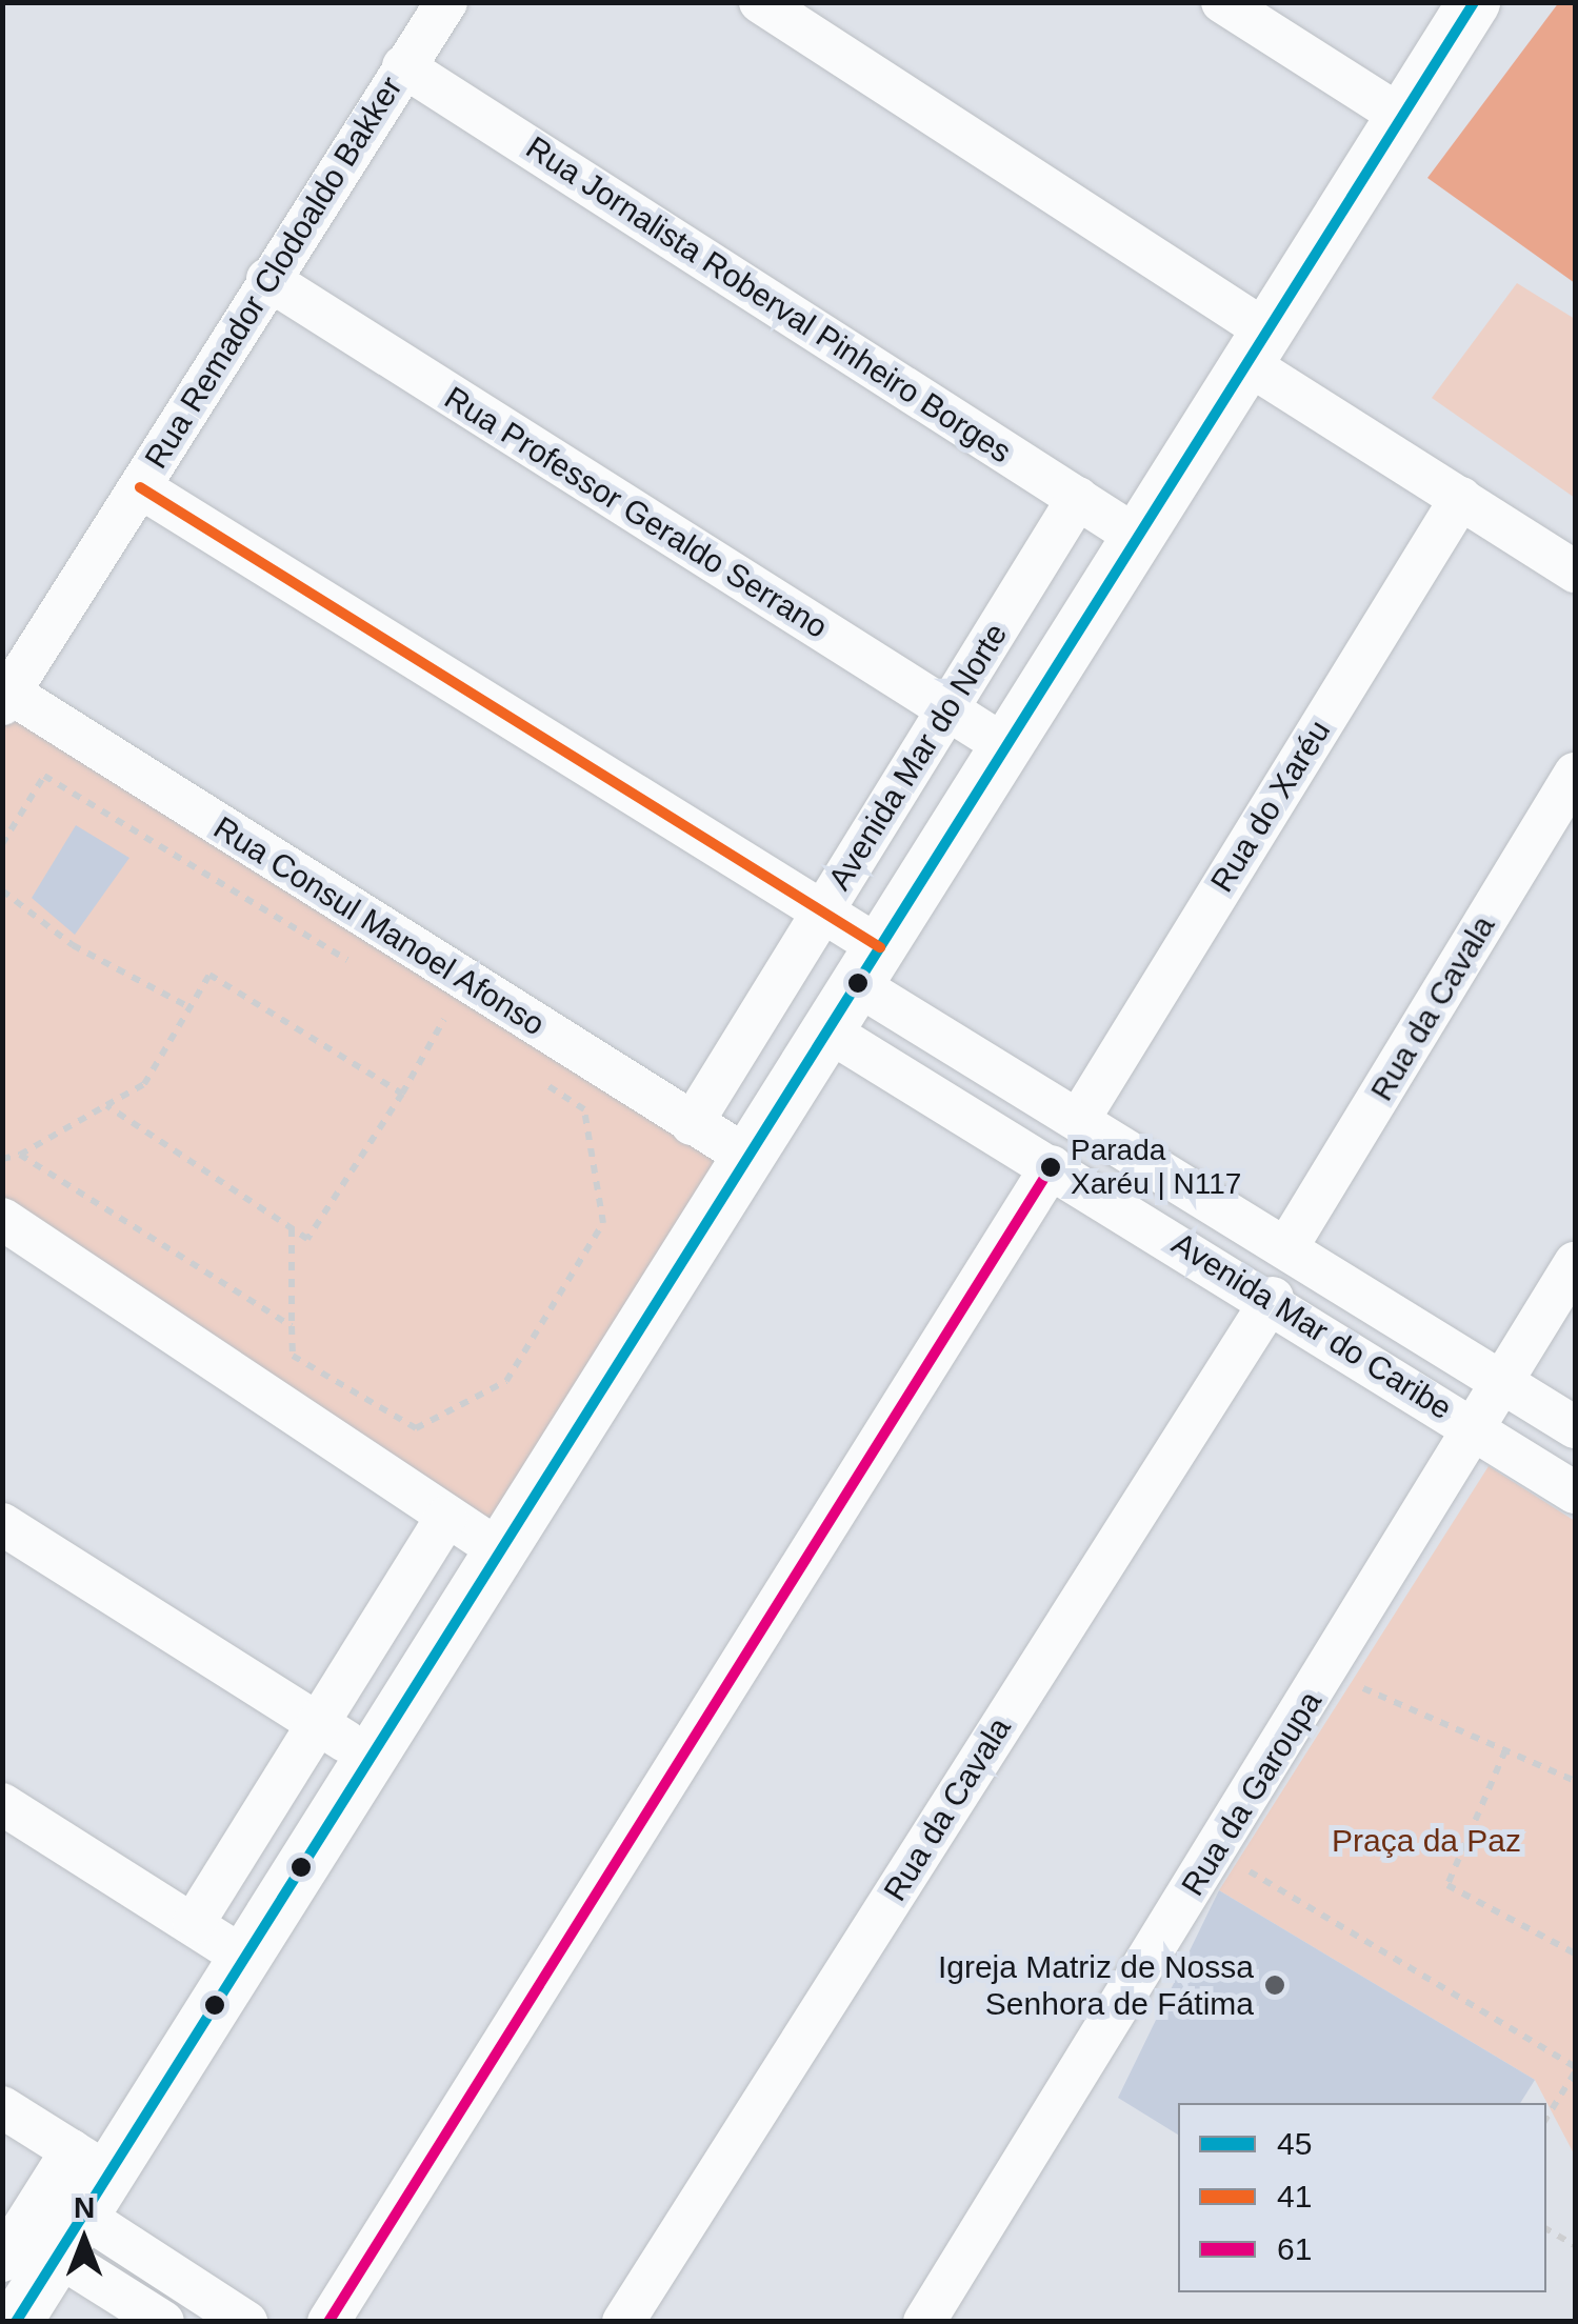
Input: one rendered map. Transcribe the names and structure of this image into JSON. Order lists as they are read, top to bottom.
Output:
{
  "streets": {
    "street": [
      "Rua Remador Clodoaldo Bakker",
      "Rua Jornalista Roberval Pinheiro Borges",
      "Rua Professor Geraldo Serrano",
      "Avenida Mar do Norte",
      "Rua do Xaréu",
      "Rua Consul Manoel Afonso",
      "Rua da Cavala",
      "Avenida Mar do Caribe",
      "Rua da Garoupa"
    ]
  },
  "crossings": [
    ["Rua Remador Clodoaldo Bakker", "Rua Jornalista Roberval Pinheiro Borges"],
    ["Rua Remador Clodoaldo Bakker", "Rua Professor Geraldo Serrano"],
    ["Rua Remador Clodoaldo Bakker", "Rua Consul Manoel Afonso"],
    ["Rua Remador Clodoaldo Bakker", "Avenida Mar do Caribe"],
    ["Rua Jornalista Roberval Pinheiro Borges", "Avenida Mar do Norte"],
    ["Rua Professor Geraldo Serrano", "Avenida Mar do Norte"],
    ["Avenida Mar do Norte", "Rua Consul Manoel Afonso"],
    ["Avenida Mar do Norte", "Avenida Mar do Caribe"],
    ["Rua do Xaréu", "Avenida Mar do Caribe"],
    ["Rua da Cavala", "Avenida Mar do Caribe"],
    ["Avenida Mar do Caribe", "Rua da Garoupa"]
  ],
  "parks": ["Praça da Paz"],
  "places": ["Parada Xaréu | N117", "Igreja Matriz de Nossa Senhora de Fátima"],
  "lines": ["transit line 45", "transit line 41", "transit line 61"],
  "legend": ["45", "41", "61"],
  "north": "top"
}
